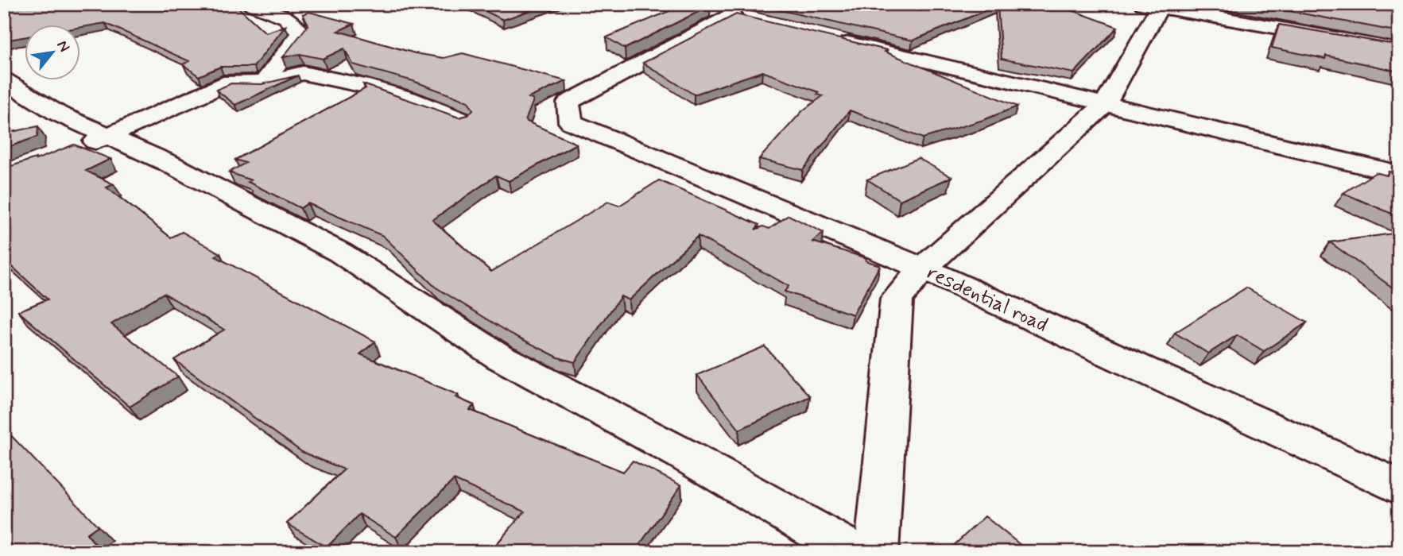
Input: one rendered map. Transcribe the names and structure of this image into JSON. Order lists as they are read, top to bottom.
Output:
{
  "streets": {
    "street": ["resdential road"]
  },
  "north": "top right"
}
